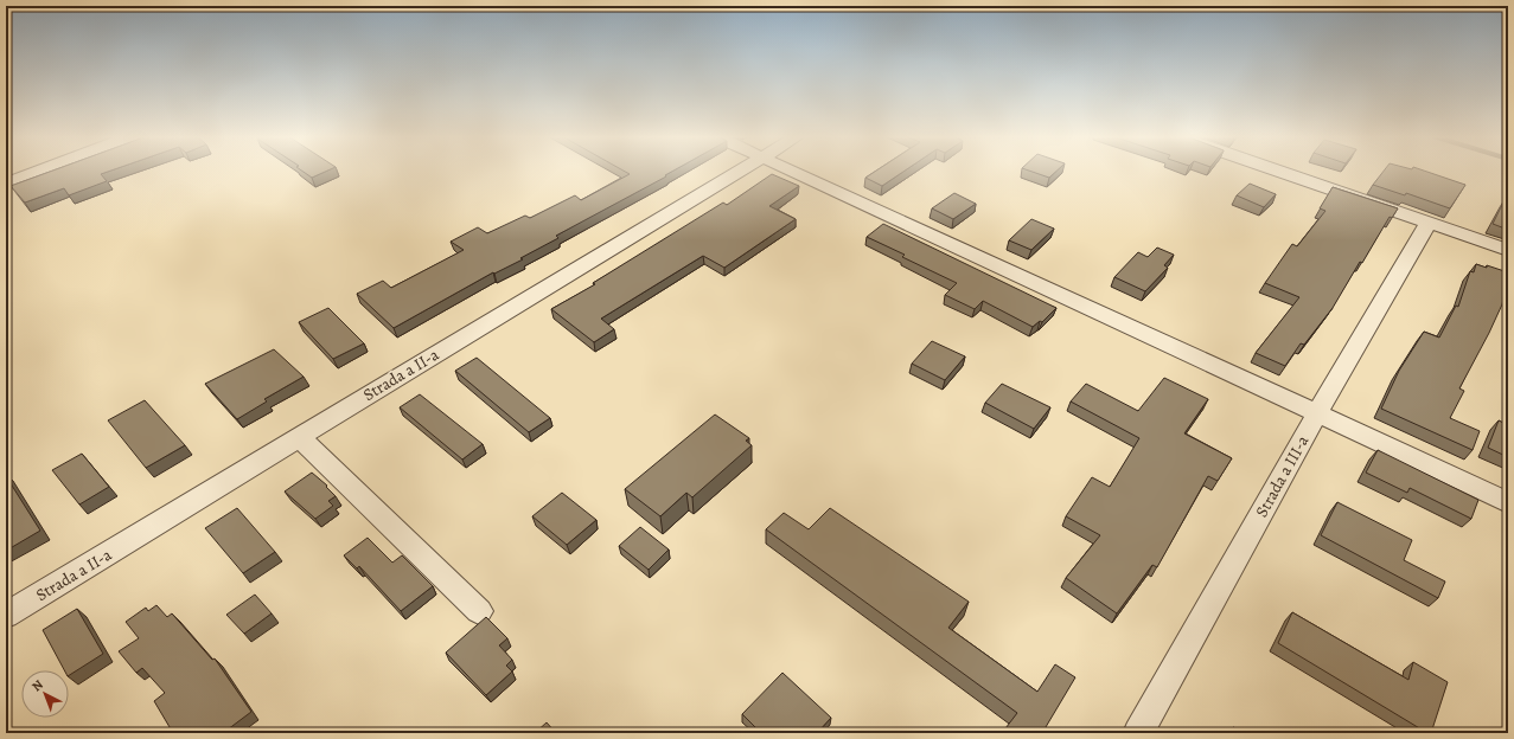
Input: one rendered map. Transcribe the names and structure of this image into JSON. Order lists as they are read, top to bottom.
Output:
{
  "streets": {
    "street": ["Strada a II-a", "Strada a III-a"]
  },
  "north": "top left"
}
